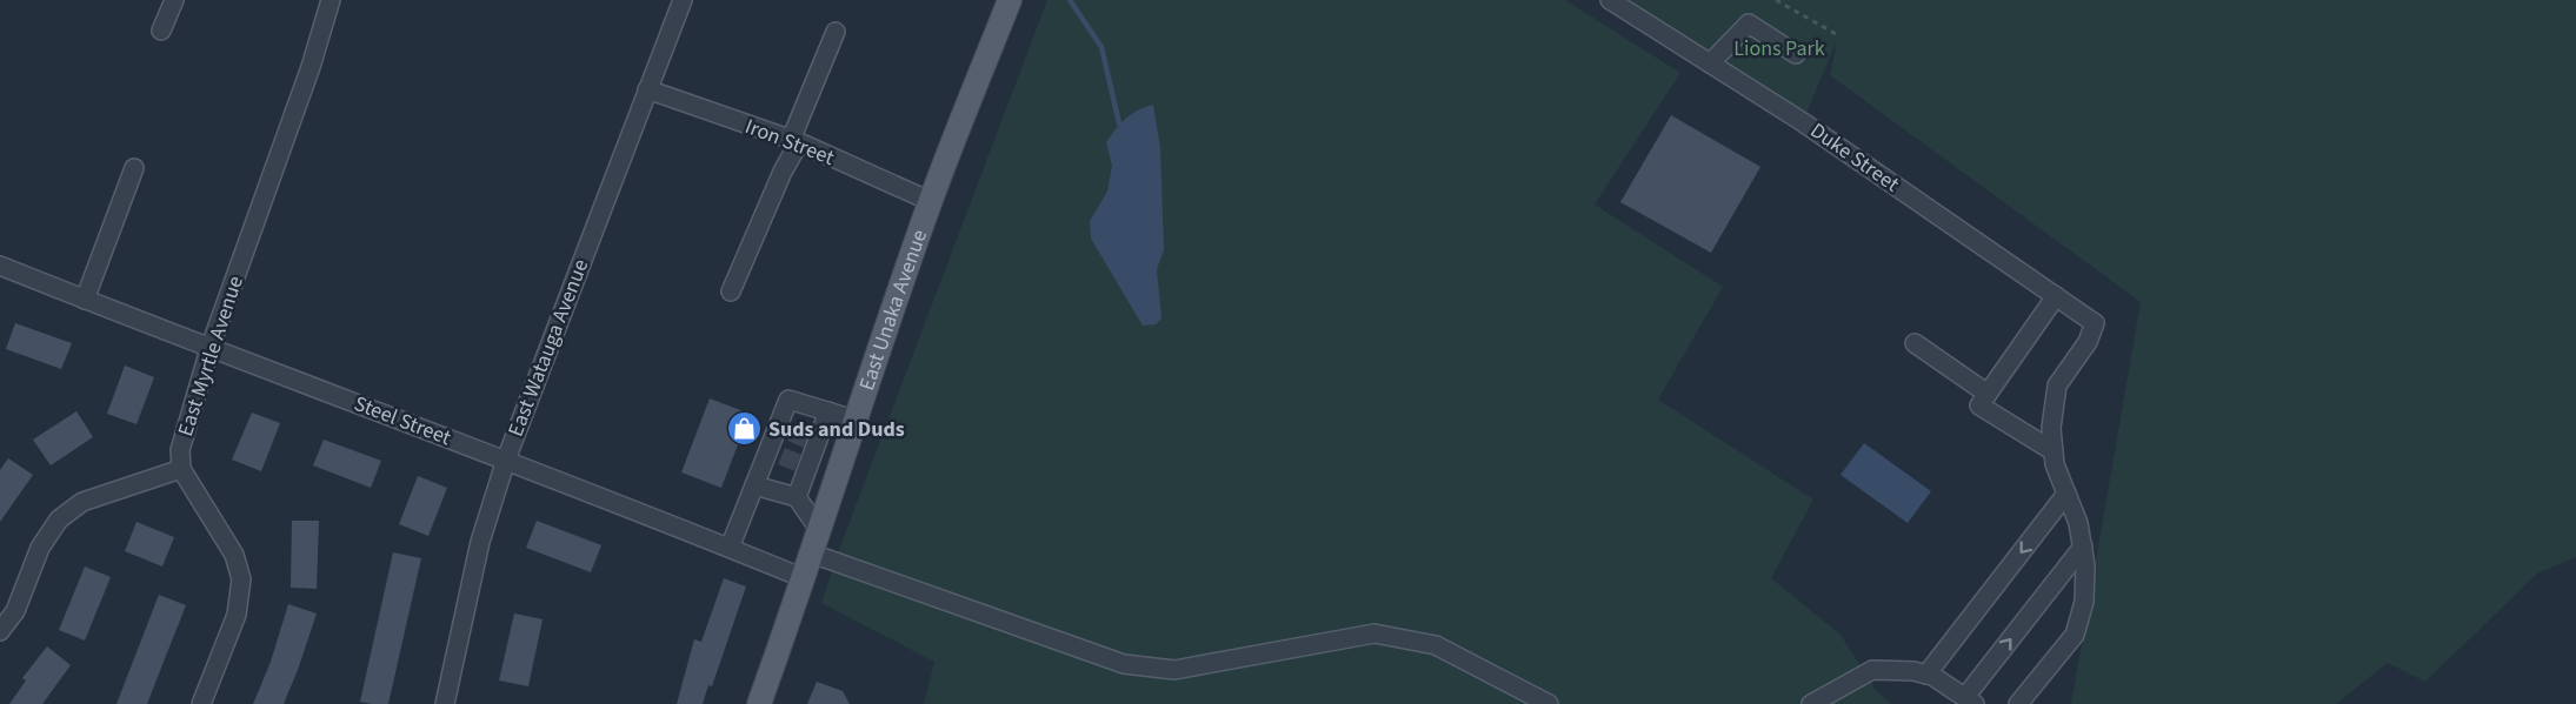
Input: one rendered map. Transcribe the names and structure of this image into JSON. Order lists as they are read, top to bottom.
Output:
{
  "streets": {
    "main road": ["East Unaka Avenue"],
    "street": [
      "Iron Street",
      "Duke Street",
      "East Watauga Avenue",
      "East Myrtle Avenue",
      "Steel Street"
    ]
  },
  "crossings": [
    ["Iron Street", "East Unaka Avenue"],
    ["Iron Street", "East Watauga Avenue"],
    ["East Unaka Avenue", "Steel Street"],
    ["East Watauga Avenue", "Steel Street"],
    ["East Myrtle Avenue", "Steel Street"]
  ],
  "parks": ["Lions Park"],
  "places": {
    "shop": ["Suds and Duds"]
  }
}
